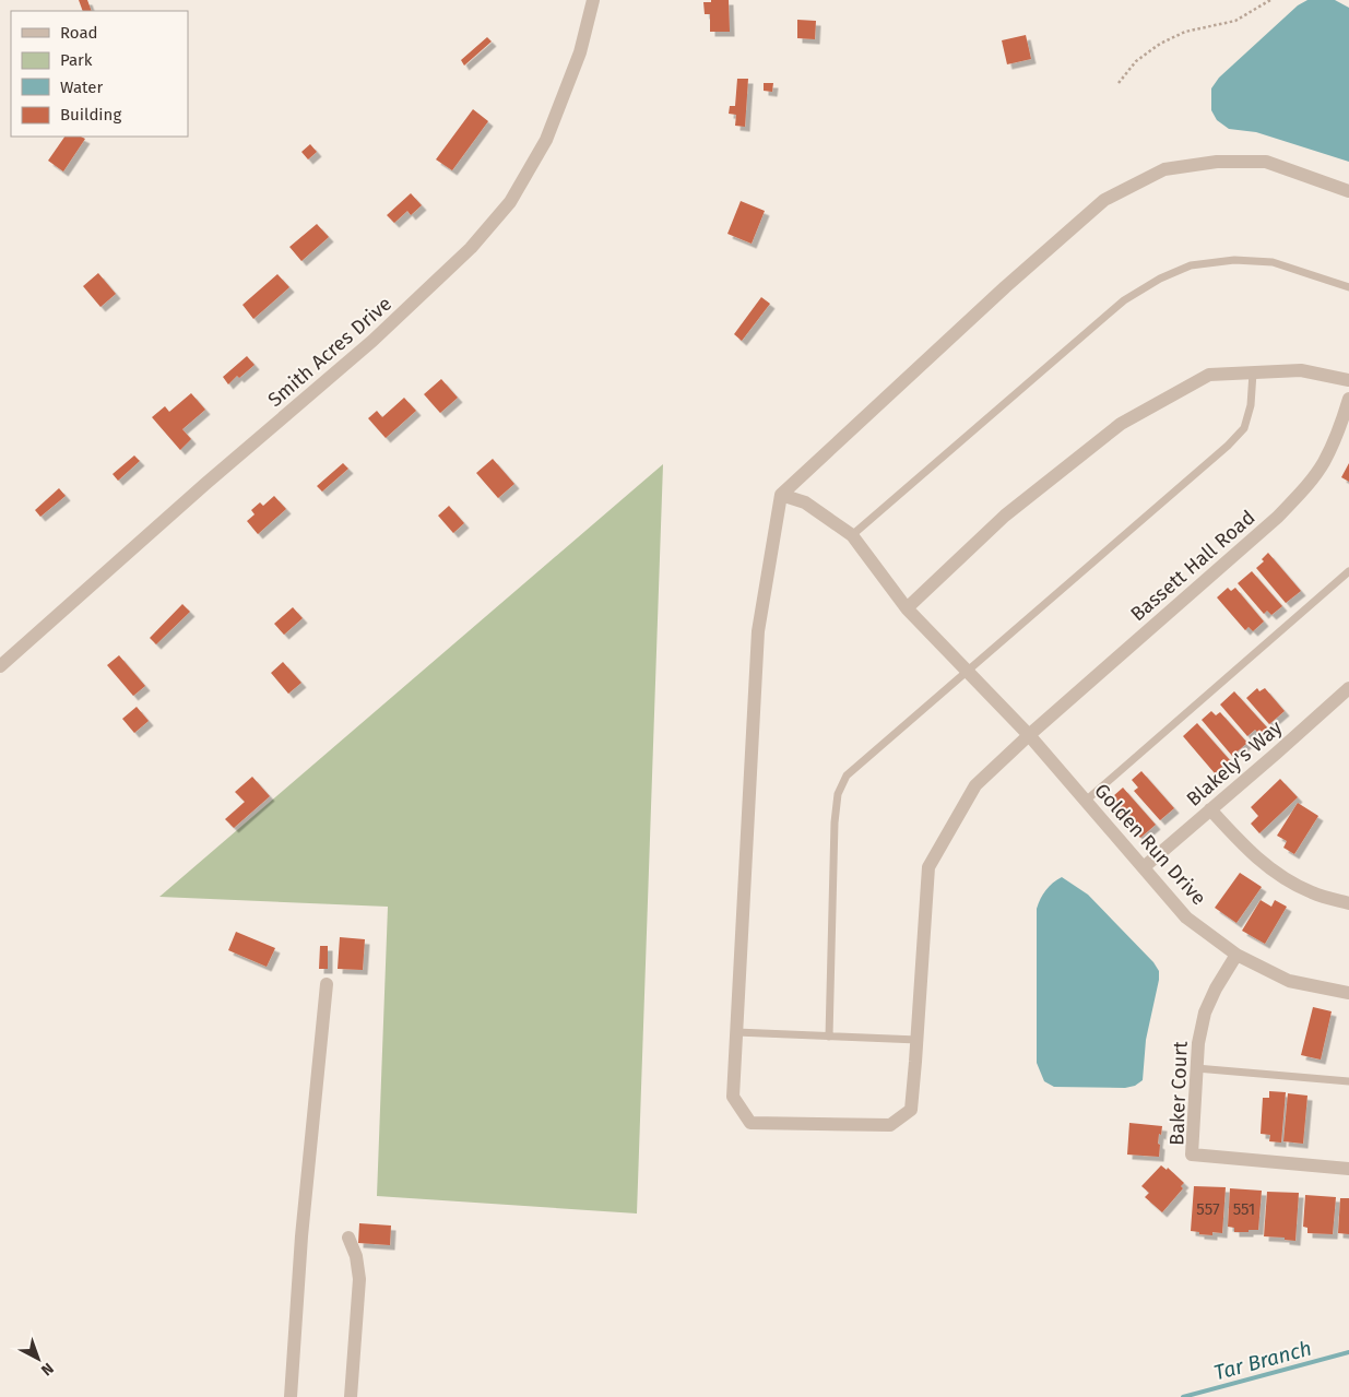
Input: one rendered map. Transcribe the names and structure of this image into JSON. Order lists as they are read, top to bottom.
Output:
{
  "streets": {
    "street": [
      "Smith Acres Drive",
      "Bassett Hall Road",
      "Blakely's Way",
      "Golden Run Drive",
      "Baker Court"
    ]
  },
  "crossings": [
    ["Bassett Hall Road", "Golden Run Drive"],
    ["Blakely's Way", "Golden Run Drive"],
    ["Golden Run Drive", "Baker Court"]
  ],
  "water": ["Tar Branch"],
  "house_numbers": ["557", "551"],
  "legend": [
    "Road",
    "Park",
    "Water",
    "Building"
  ],
  "north": "bottom right"
}
